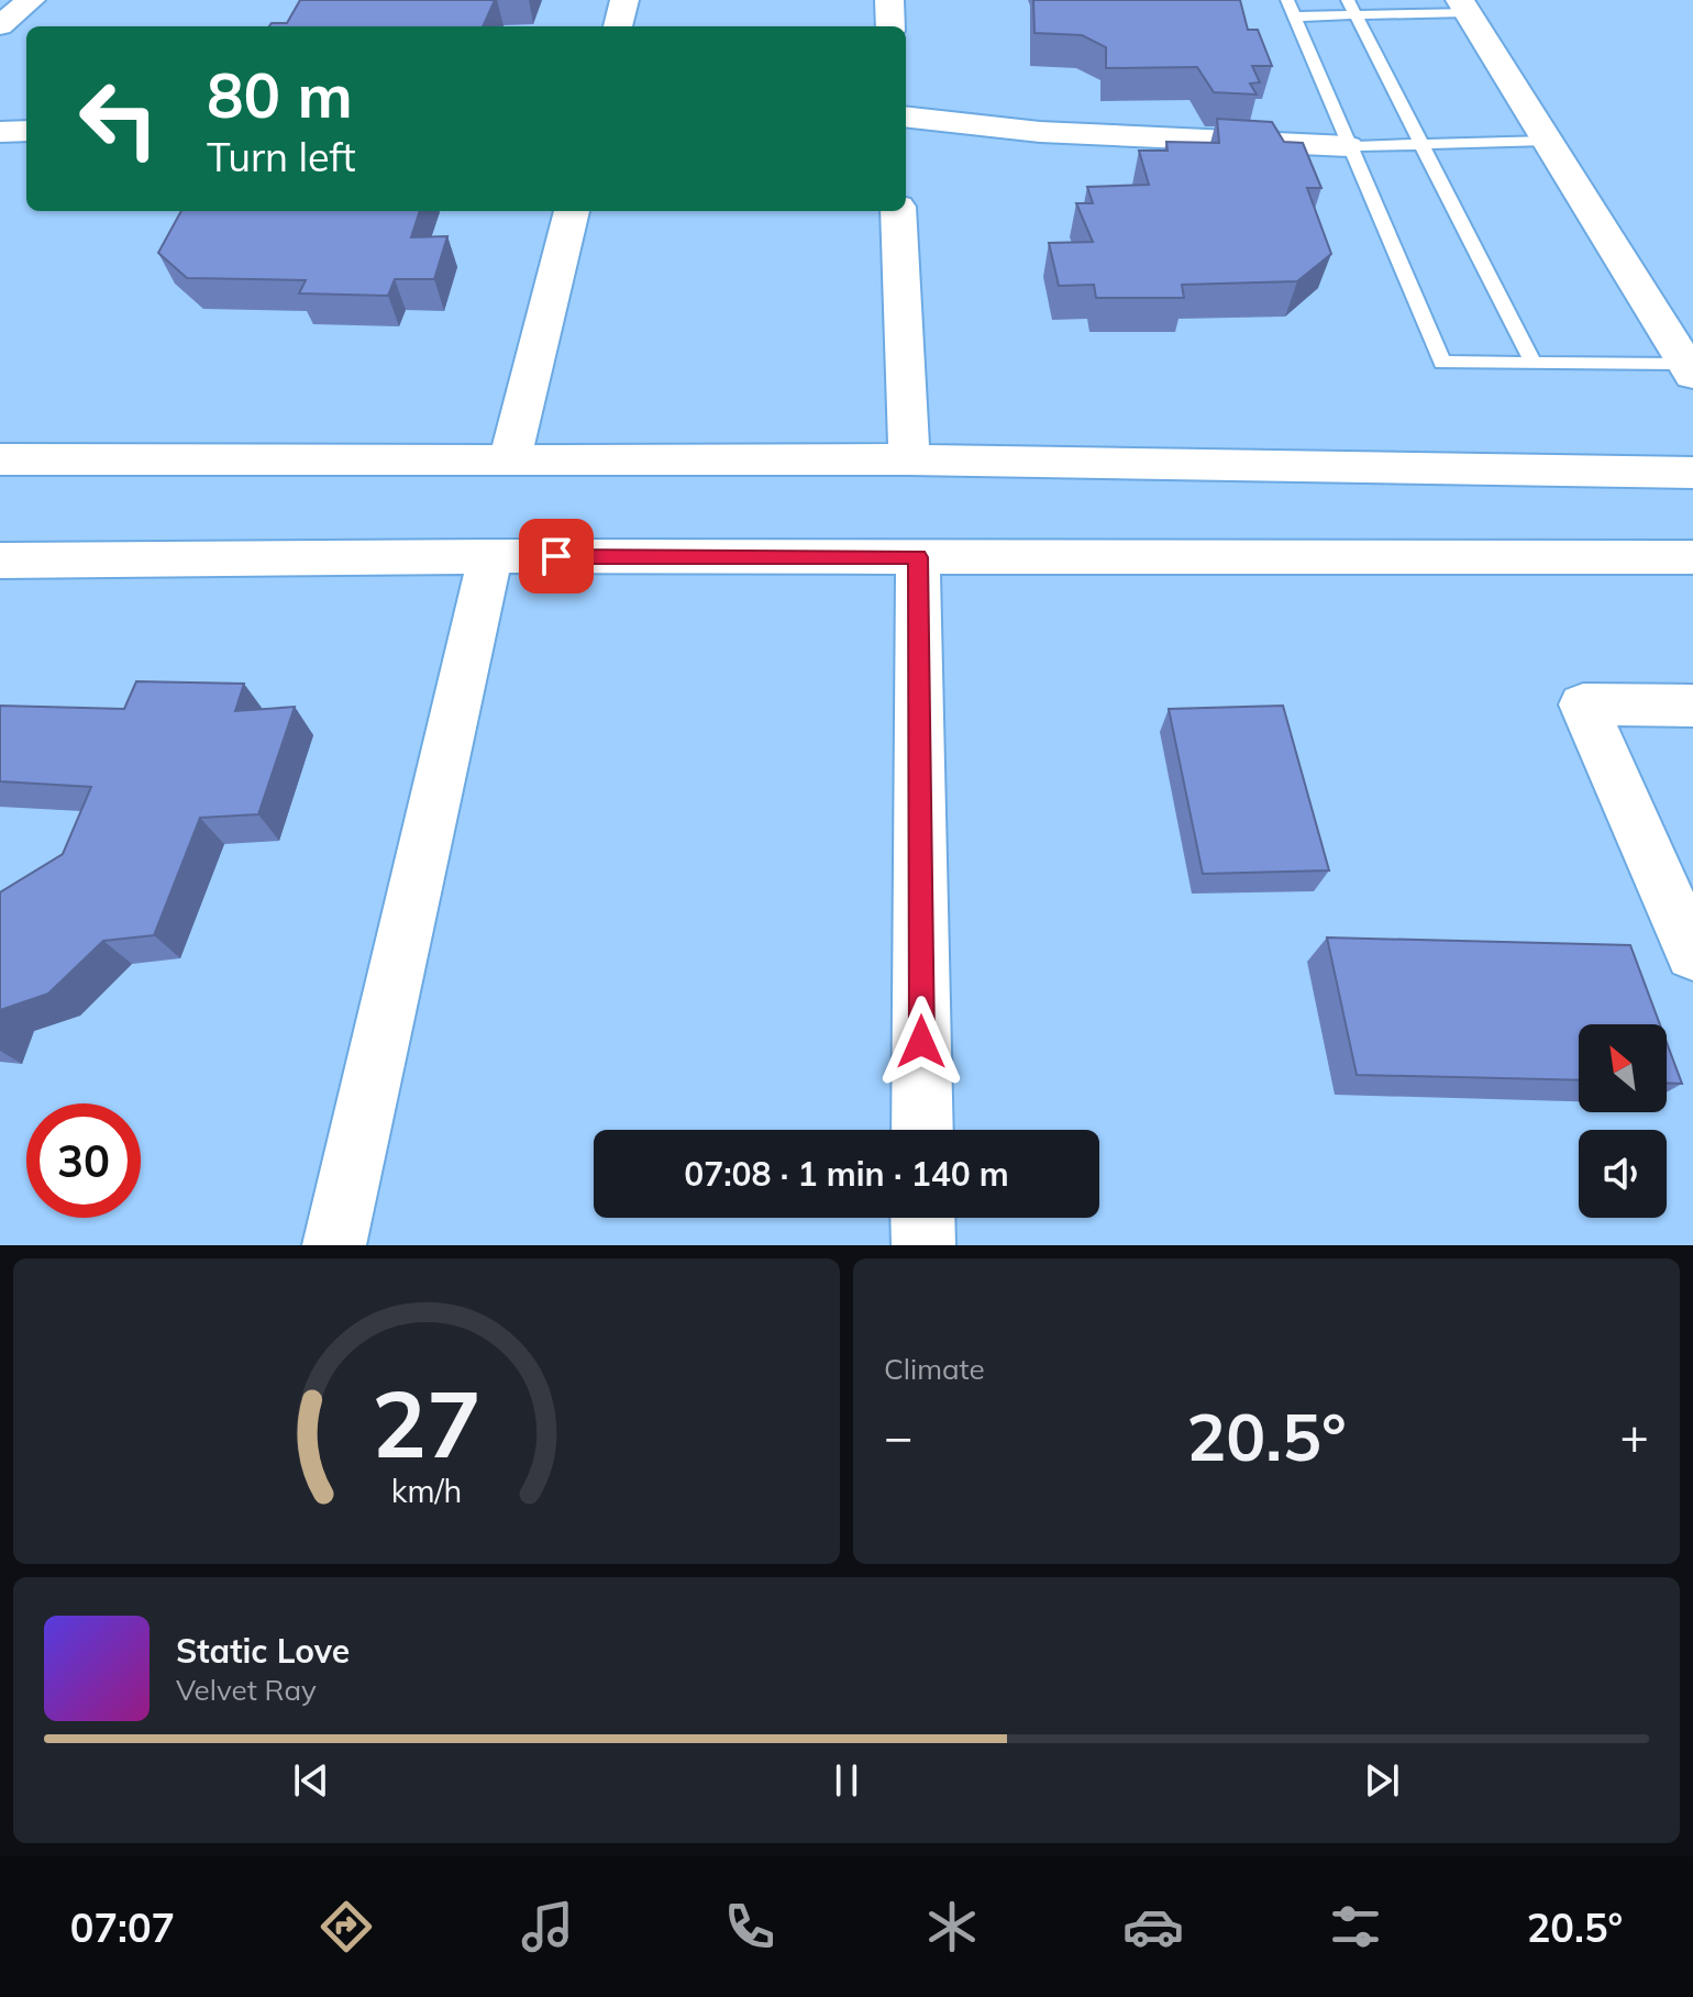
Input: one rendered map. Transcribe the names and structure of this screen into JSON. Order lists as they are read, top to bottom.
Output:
{
  "north": "top left",
  "page": {
    "turn": ["80 m", "Turn left"],
    "limit": "30",
    "trip": "07:08 · 1 min · 140 m",
    "tile": "Climate",
    "heat": ["−", "20.5°", "+"],
    "song": ["Static Love", "Velvet Ray"],
    "tabs": ["07:07", "20.5°"],
    "gauge": ["27", "km/h"]
  }
}
